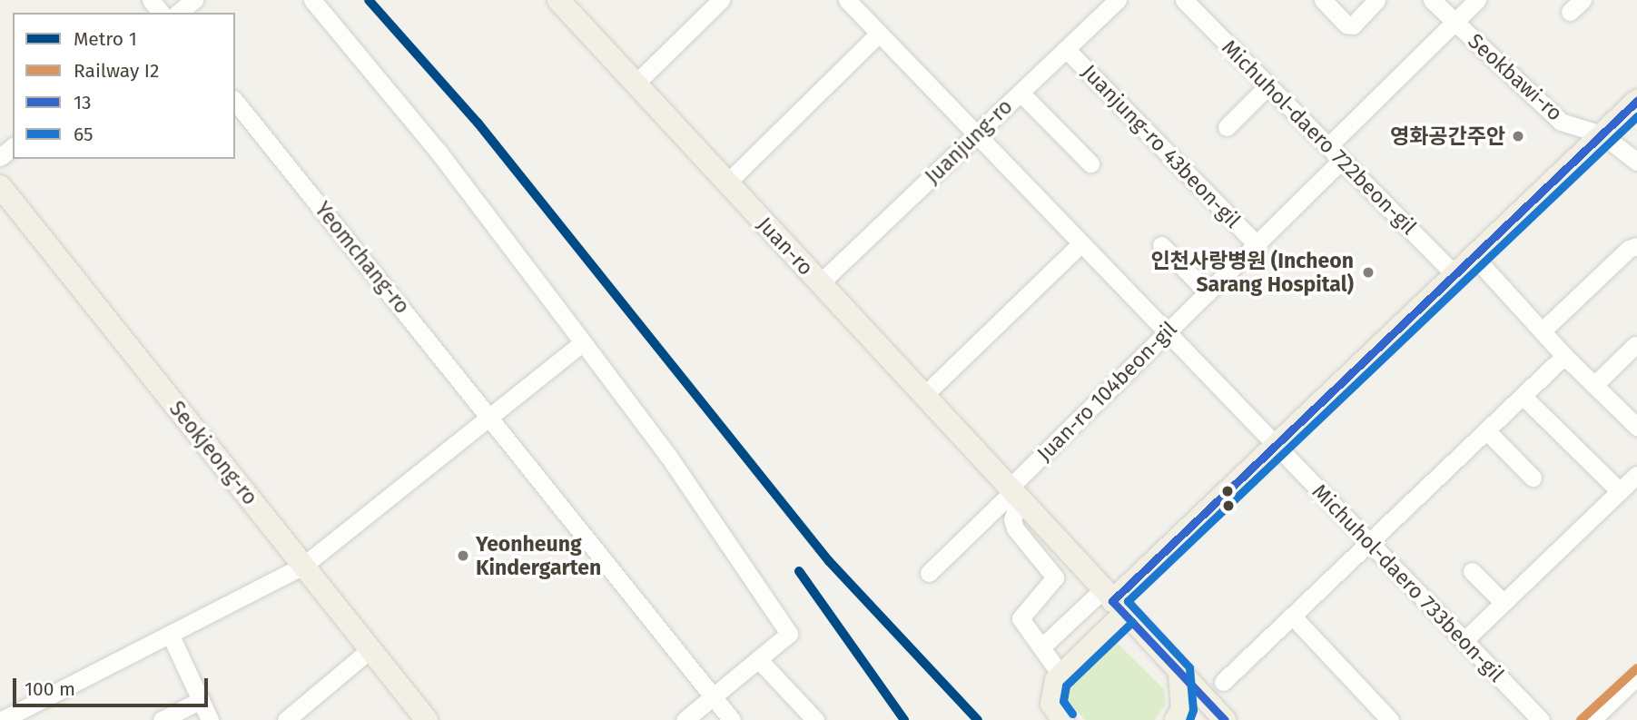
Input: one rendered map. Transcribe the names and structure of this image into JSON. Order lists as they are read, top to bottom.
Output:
{
  "streets": {
    "main road": ["Juan-ro", "Seokjeong-ro"],
    "street": [
      "Seokbawi-ro",
      "Michuhol-daero 722beon-gil",
      "Juanjung-ro",
      "Juanjung-ro 43beon-gil",
      "Yeomchang-ro",
      "Juan-ro 104beon-gil",
      "Michuhol-daero 733beon-gil"
    ]
  },
  "crossings": [
    ["Michuhol-daero 722beon-gil", "Juan-ro 104beon-gil"],
    ["Juanjung-ro", "Juanjung-ro 43beon-gil"],
    ["Juanjung-ro", "Juan-ro"],
    ["Juanjung-ro", "Michuhol-daero 733beon-gil"],
    ["Juanjung-ro 43beon-gil", "Juan-ro 104beon-gil"],
    ["Juan-ro", "Juan-ro 104beon-gil"],
    ["Juan-ro 104beon-gil", "Michuhol-daero 733beon-gil"]
  ],
  "places": ["영화공간주안", "인천사랑병원 (Incheon Sarang Hospital)", "Yeonheung Kindergarten"],
  "lines": [
    "metro line 1",
    "transit line 13",
    "transit line 65",
    "rail line I2"
  ],
  "legend": [
    "Metro 1",
    "Railway I2",
    "13",
    "65"
  ],
  "scale_bar": "100 m"
}
